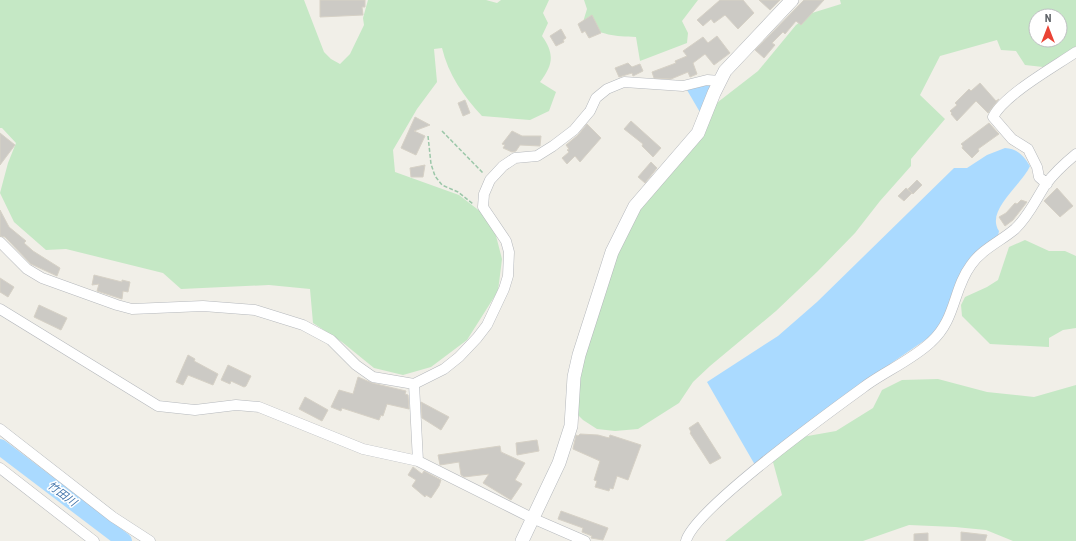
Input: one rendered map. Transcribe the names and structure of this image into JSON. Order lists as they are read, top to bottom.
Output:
{
  "water": ["竹田川"],
  "north": "top"
}
